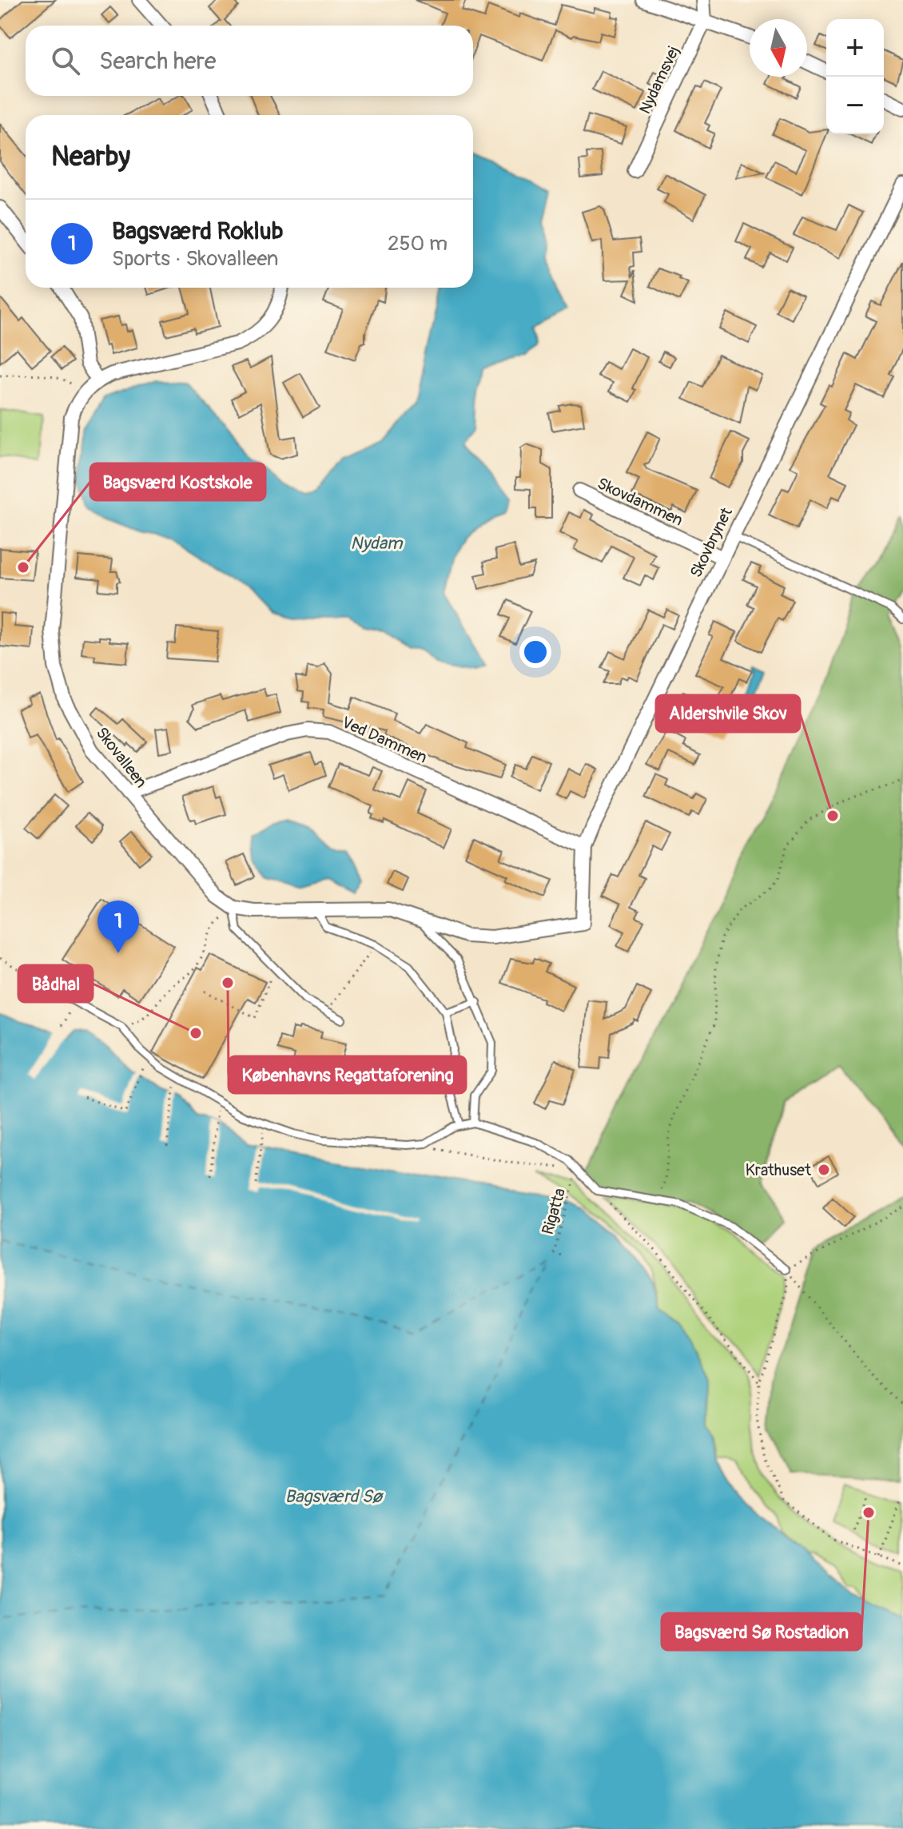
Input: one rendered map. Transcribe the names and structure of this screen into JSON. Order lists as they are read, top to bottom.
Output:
{
  "streets": {
    "street": [
      "Nydamsvej",
      "Skovdammen",
      "Skovbrynet",
      "Ved Dammen",
      "Skovalleen"
    ],
    "path": ["Rigatta"]
  },
  "crossings": [
    ["Skovdammen", "Skovbrynet"],
    ["Skovbrynet", "Ved Dammen"],
    ["Ved Dammen", "Skovalleen"]
  ],
  "water": ["Nydam", "Bagsværd Sø"],
  "places": [
    "Bagsværd Kostskole",
    "Aldershvile Skov",
    "Københavns Regattaforening",
    "Bådhal",
    "Krathuset",
    "Bagsværd Sø Rostadion"
  ],
  "north": "bottom",
  "page": {
    "map_buttons": ["+", "−"],
    "search": "Search here",
    "heading": "Nearby",
    "list": [
      {
        "mark": "1",
        "name": "Bagsværd Roklub",
        "note": "Sports · Skovalleen",
        "value": "250 m"
      }
    ],
    "pins": "1"
  }
}
